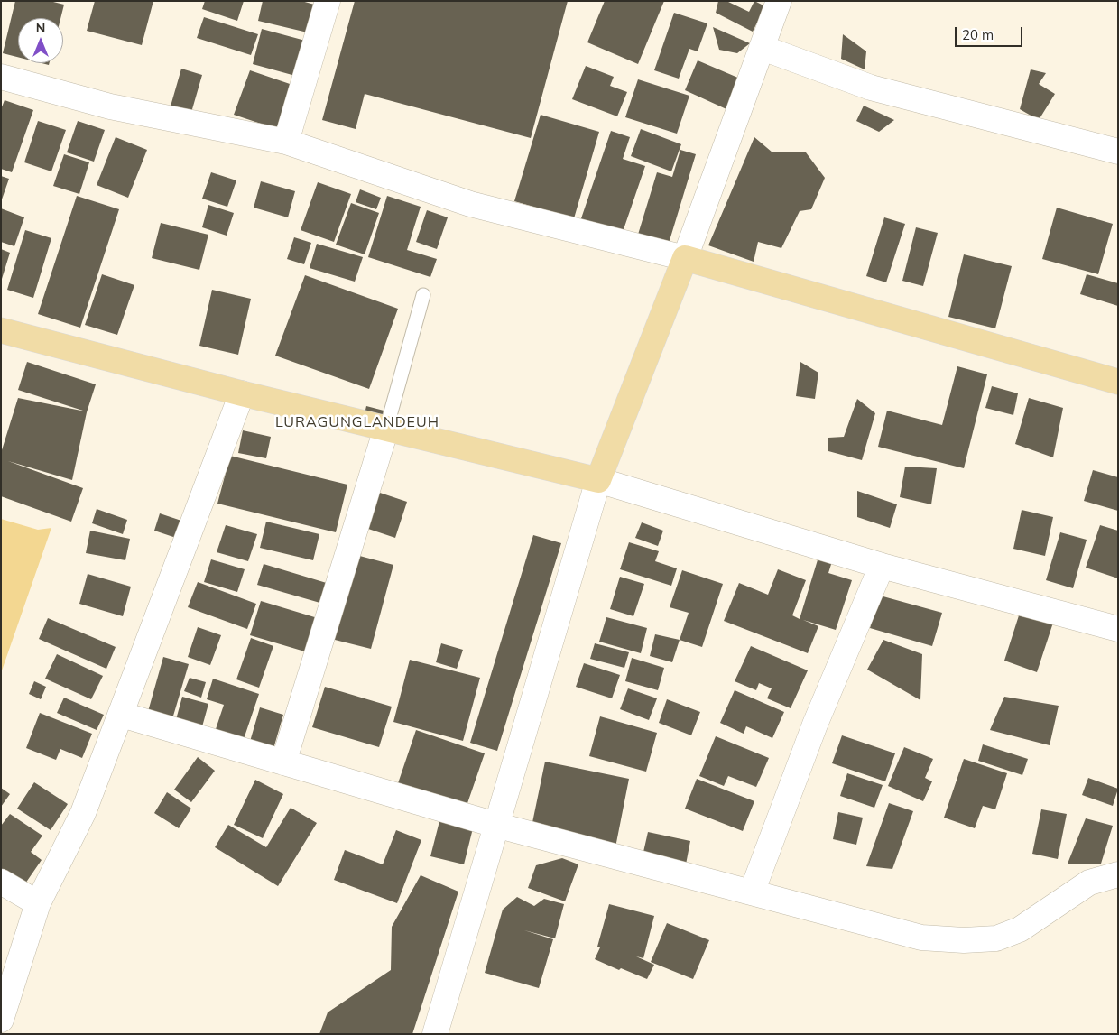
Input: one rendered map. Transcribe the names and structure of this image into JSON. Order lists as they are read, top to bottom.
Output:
{
  "districts": ["LURAGUNGLANDEUH"],
  "scale_bar": "20 m",
  "north": "top"
}
